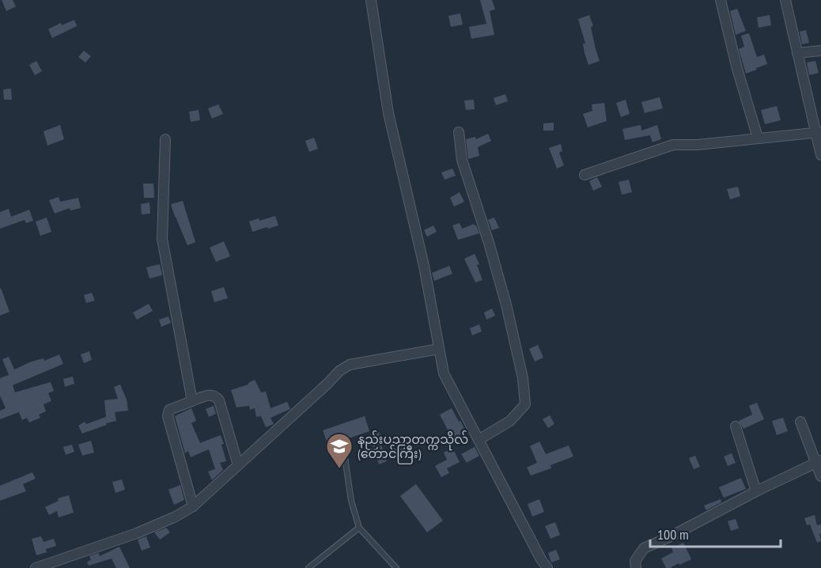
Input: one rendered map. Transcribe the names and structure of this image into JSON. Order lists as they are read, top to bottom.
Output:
{
  "places": {
    "school or university": ["နည်းပညာတက္ကသိုလ် (တောင်ကြီး)"]
  },
  "scale_bar": "100 m"
}
